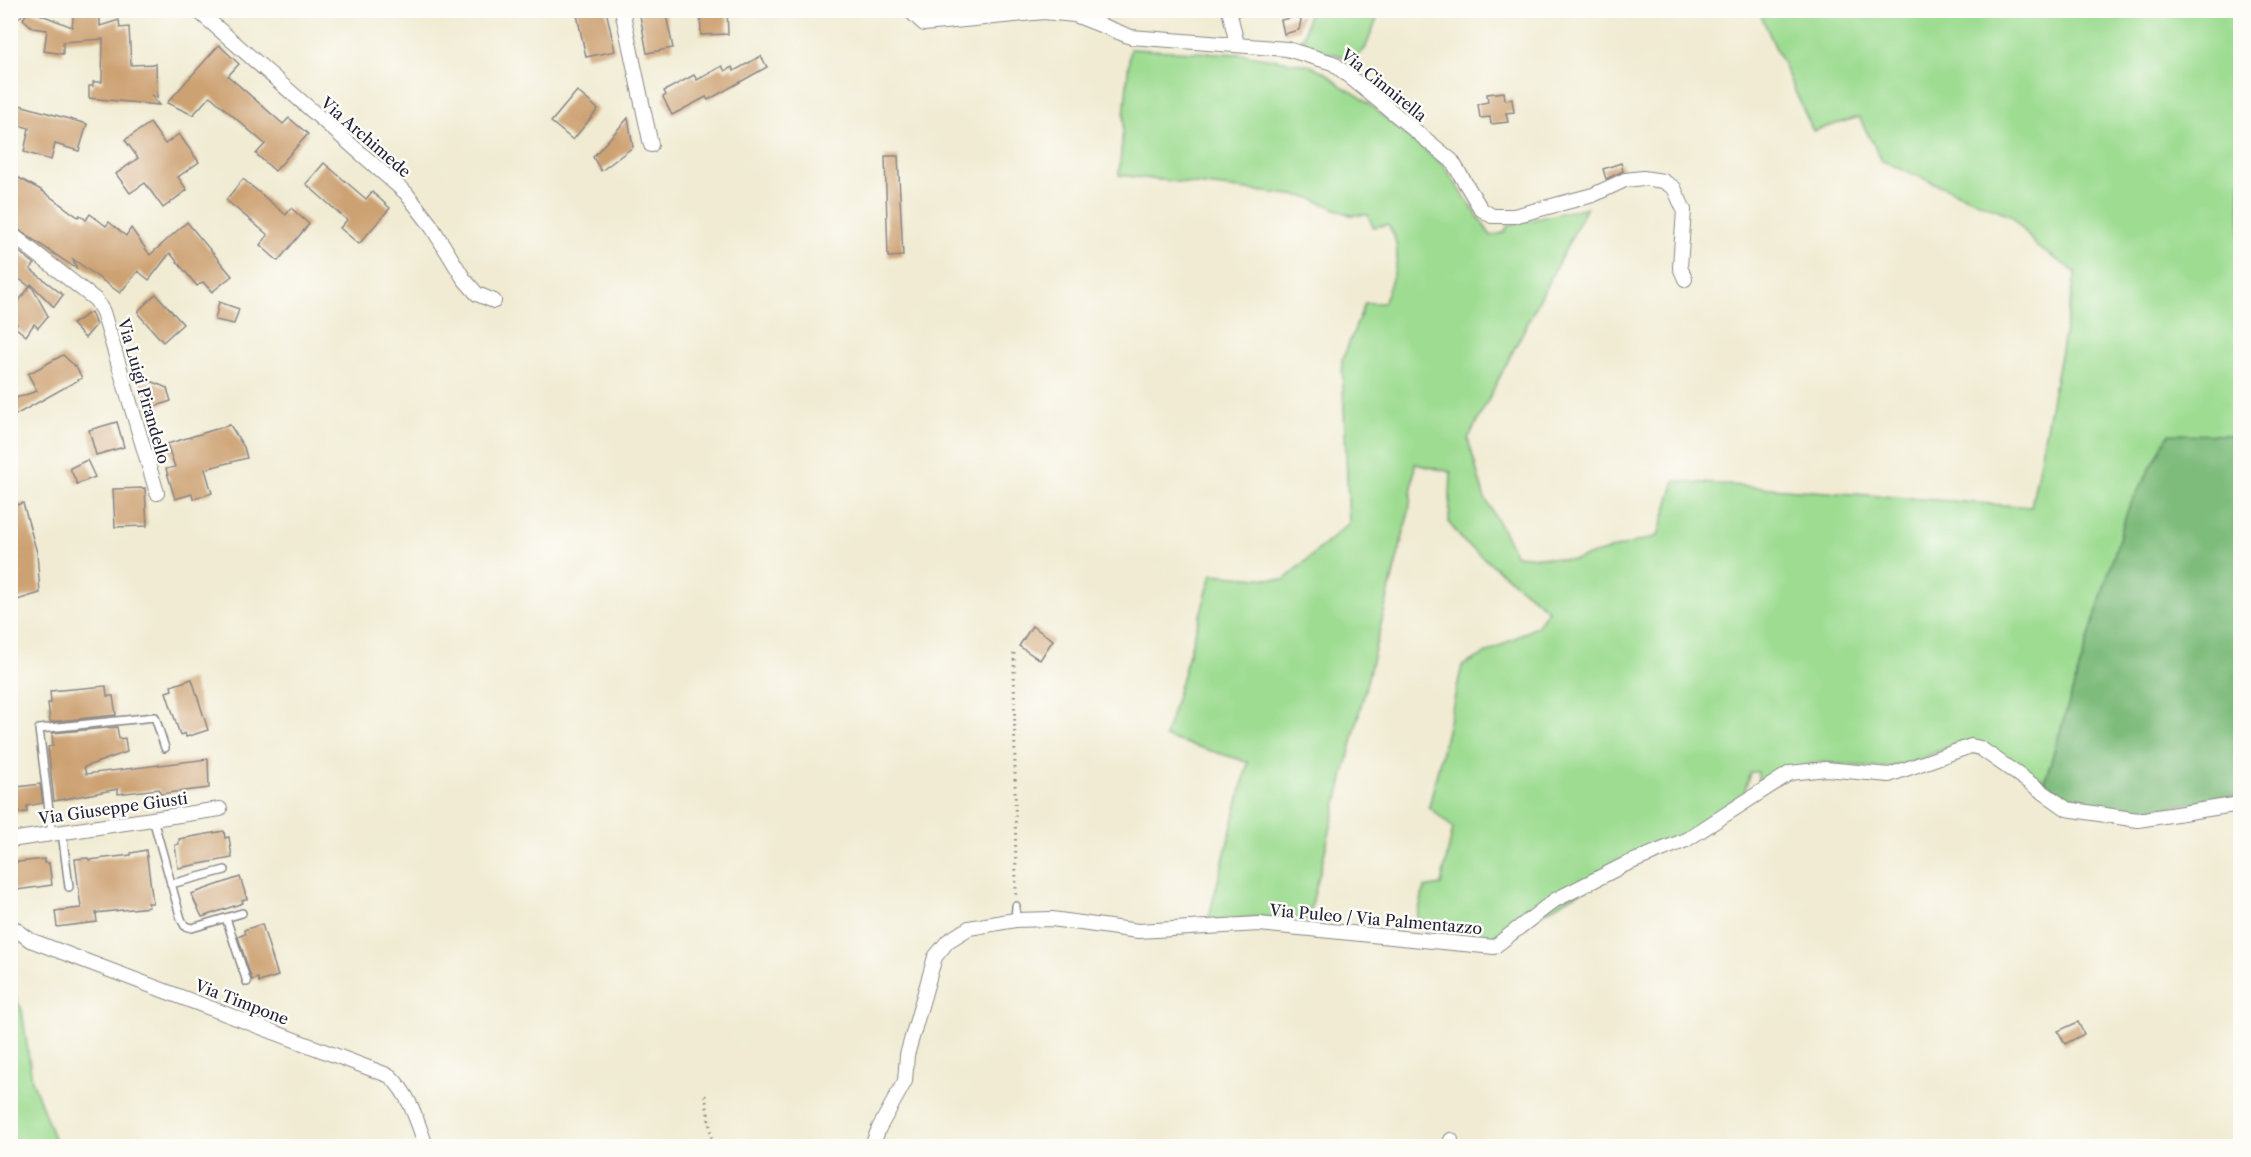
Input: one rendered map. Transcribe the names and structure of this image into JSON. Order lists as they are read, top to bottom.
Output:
{
  "streets": {
    "street": [
      "Via Cinnirella",
      "Via Archimede",
      "Via Luigi Pirandello",
      "Via Giuseppe Giusti",
      "Via Puleo / Via Palmentazzo",
      "Via Timpone"
    ]
  }
}
